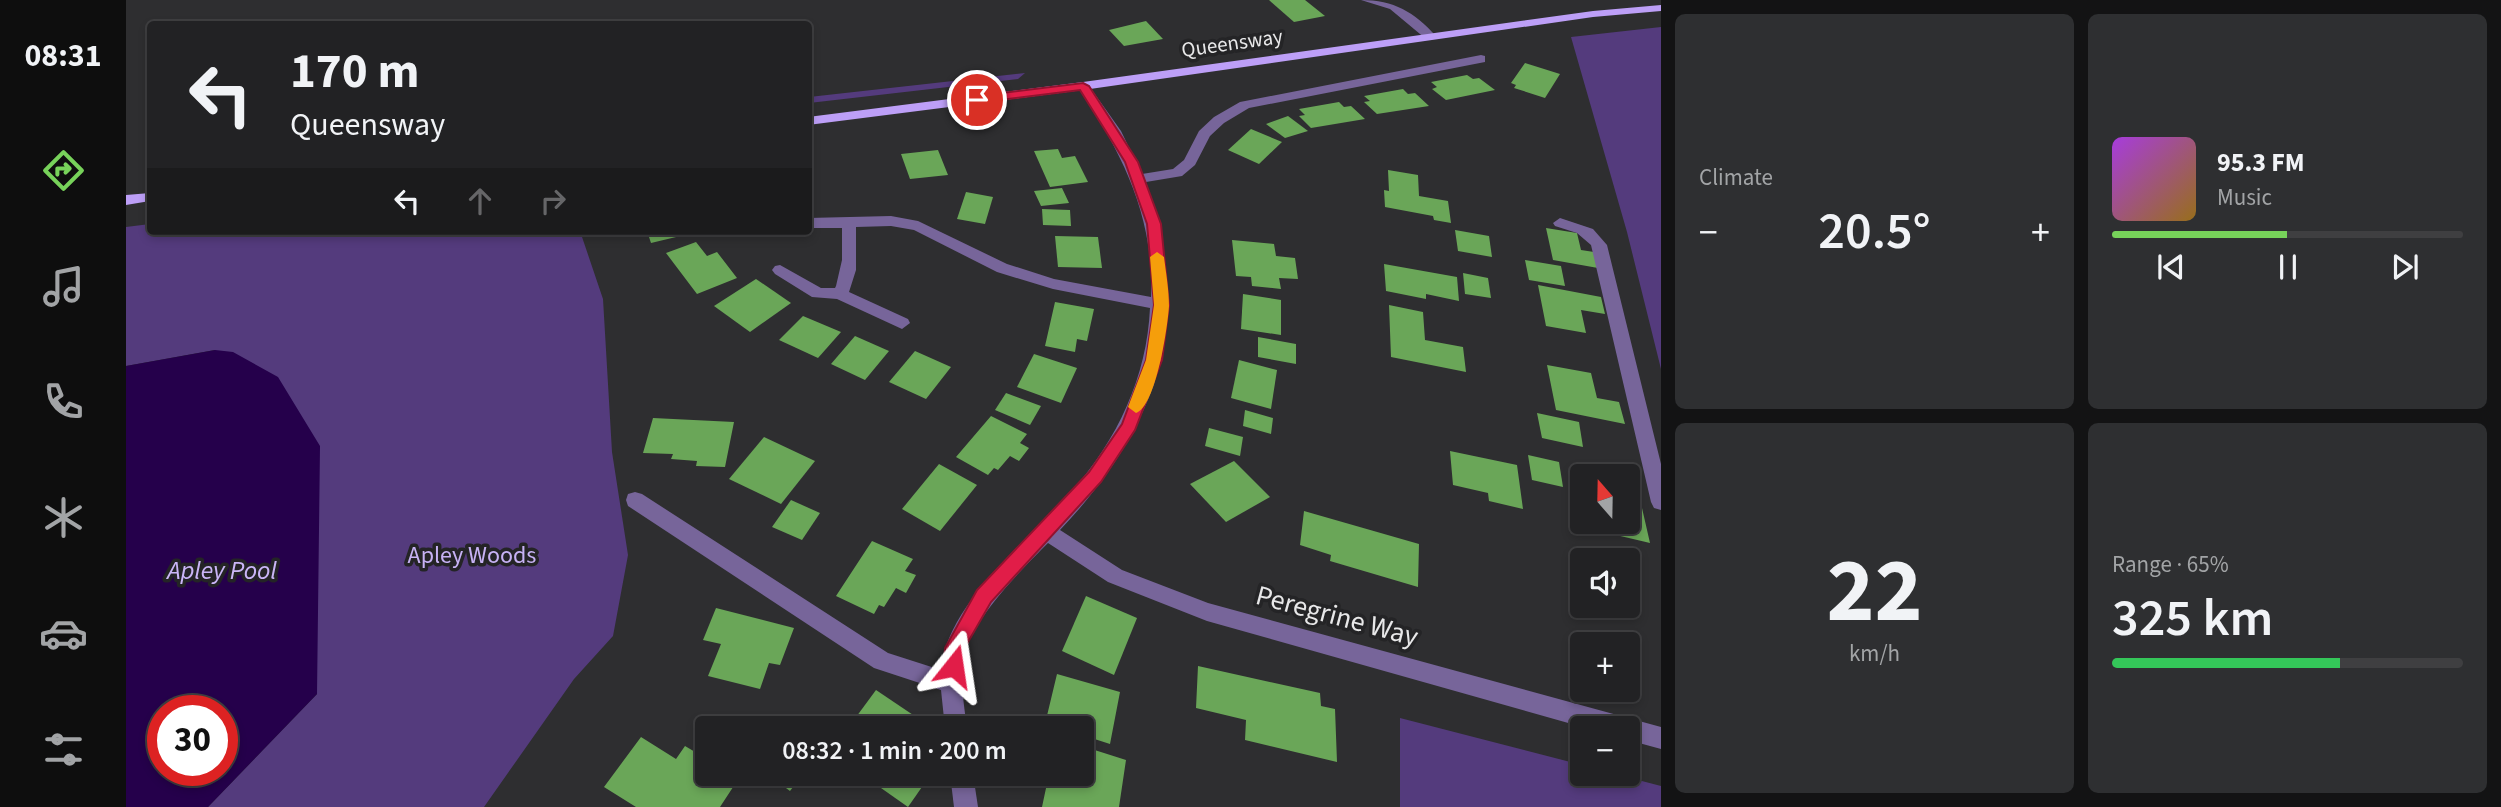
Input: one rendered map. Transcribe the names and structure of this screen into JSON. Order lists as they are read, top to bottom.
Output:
{
  "streets": {
    "main road": ["Queensway"],
    "street": ["Peregrine Way"]
  },
  "water": ["Apley Pool"],
  "parks": ["Apley Woods"],
  "north": "top",
  "page": {
    "tabs": "08:31",
    "tile": [
      "Climate",
      ["22", "km/h"],
      ["Range · 65%", "325 km"]
    ],
    "turn": ["170 m", "Queensway"],
    "song": ["95.3 FM", "Music"],
    "heat": ["−", "20.5°", "+"],
    "map_buttons": ["+", "−"],
    "limit": "30",
    "trip": "08:32 · 1 min · 200 m"
  }
}
